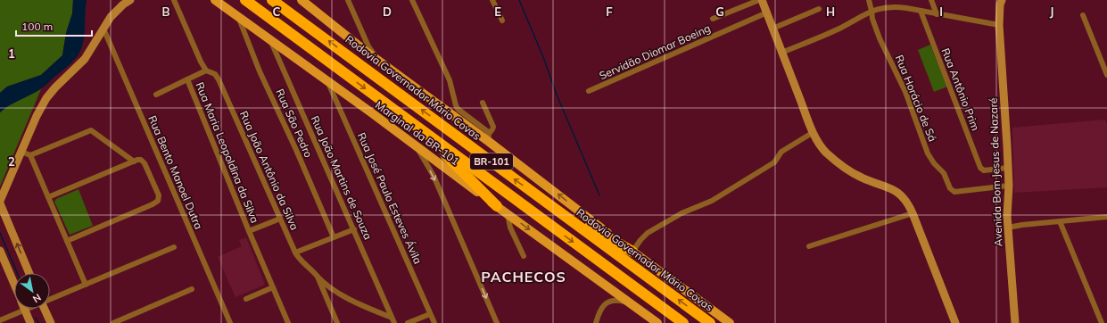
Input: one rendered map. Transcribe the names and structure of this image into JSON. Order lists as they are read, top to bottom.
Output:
{
  "streets": {
    "highway": ["Rodovia Governador Mário Covas", "BR-101"],
    "main road": ["Marginal da BR-101"],
    "street": [
      "Servidão Diomar Boeing",
      "Rua Antônio Prim",
      "Rua Horácio de Sá",
      "Rua São Pedro",
      "Rua Maria Leopoldina da Silva",
      "Rua João Antônio da Silva",
      "Rua Bento Manoel Dutra",
      "Avenida Bom Jesus de Nazaré",
      "Rua João Martins de Souza",
      "Rua José Paulo Esteves Ávila"
    ]
  },
  "crossings": [
    ["Rua Antônio Prim", "Avenida Bom Jesus de Nazaré"],
    ["Rua Horácio de Sá", "Avenida Bom Jesus de Nazaré"],
    ["Rua São Pedro", "Marginal da BR-101"],
    ["Marginal da BR-101", "Rua João Martins de Souza"],
    ["Marginal da BR-101", "Rua José Paulo Esteves Ávila"],
    ["Rua Maria Leopoldina da Silva", "Rua João Antônio da Silva"],
    ["Rua João Antônio da Silva", "Rua João Martins de Souza"]
  ],
  "districts": ["PACHECOS"],
  "scale_bar": "100 m",
  "north": "bottom right",
  "grid": {
    "columns": [
      "B",
      "C",
      "D",
      "E",
      "F",
      "G",
      "H",
      "I",
      "J"
    ],
    "rows": ["1", "2"]
  }
}
